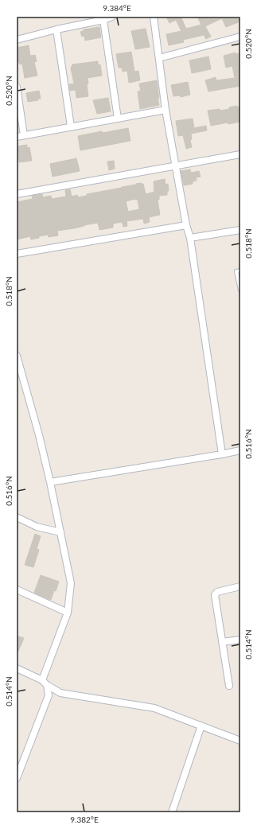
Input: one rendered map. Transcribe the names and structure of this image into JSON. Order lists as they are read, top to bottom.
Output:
{
  "coordinates": [
    "9.384°E",
    "0.520°N",
    "0.518°N",
    "0.516°N",
    "0.514°N",
    "9.382°E"
  ]
}
